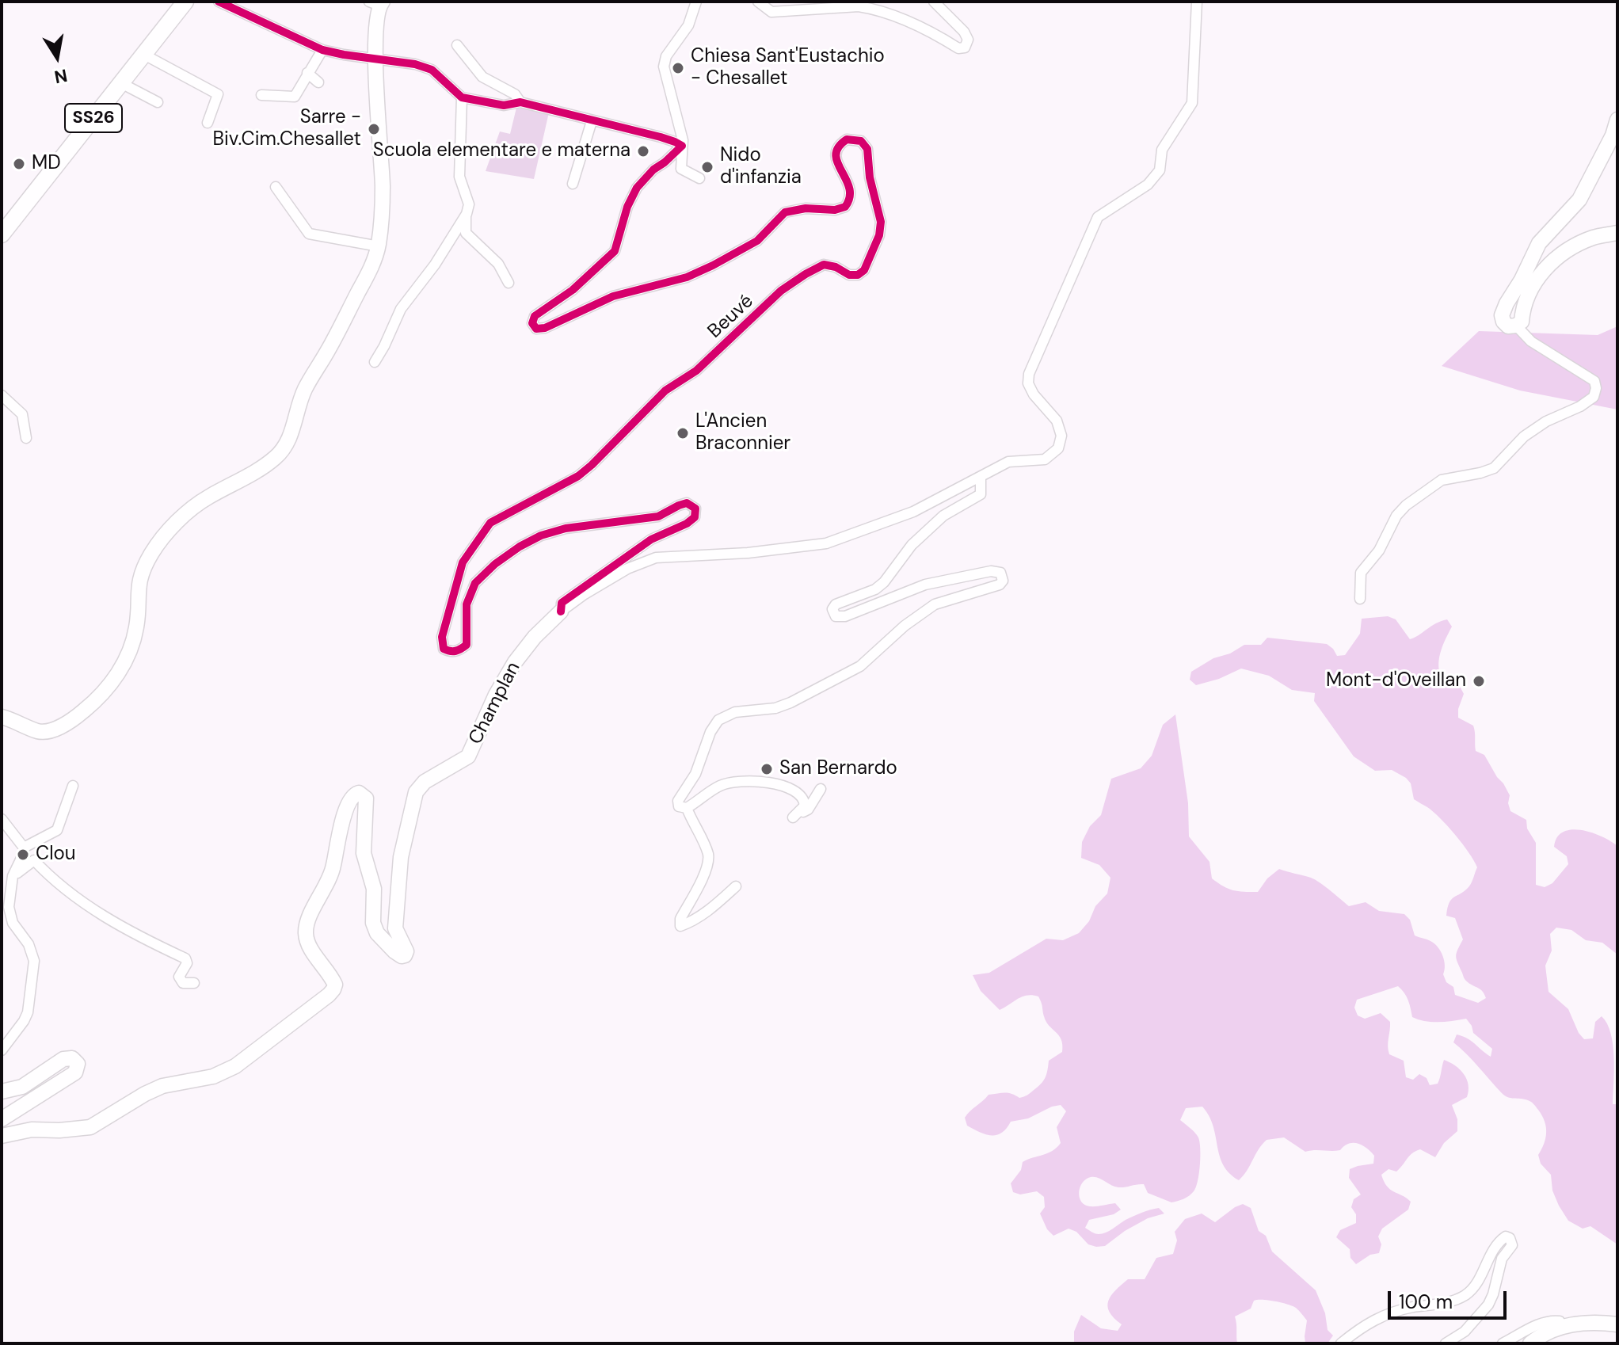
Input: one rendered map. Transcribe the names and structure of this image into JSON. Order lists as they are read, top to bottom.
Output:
{
  "streets": {
    "main road": ["SS26"],
    "street": ["Beuvé", "Champlan"]
  },
  "crossings": [
    ["Beuvé", "Champlan"]
  ],
  "places": [
    "Chiesa Sant'Eustachio - Chesallet",
    "Sarre - Biv.Cim.Chesallet",
    "Scuola elementare e materna",
    "MD",
    "Nido d'infanzia",
    "L'Ancien Braconnier",
    "Mont-d'Oveillan",
    "San Bernardo",
    "Clou"
  ],
  "scale_bar": "100 m",
  "north": "bottom"
}
